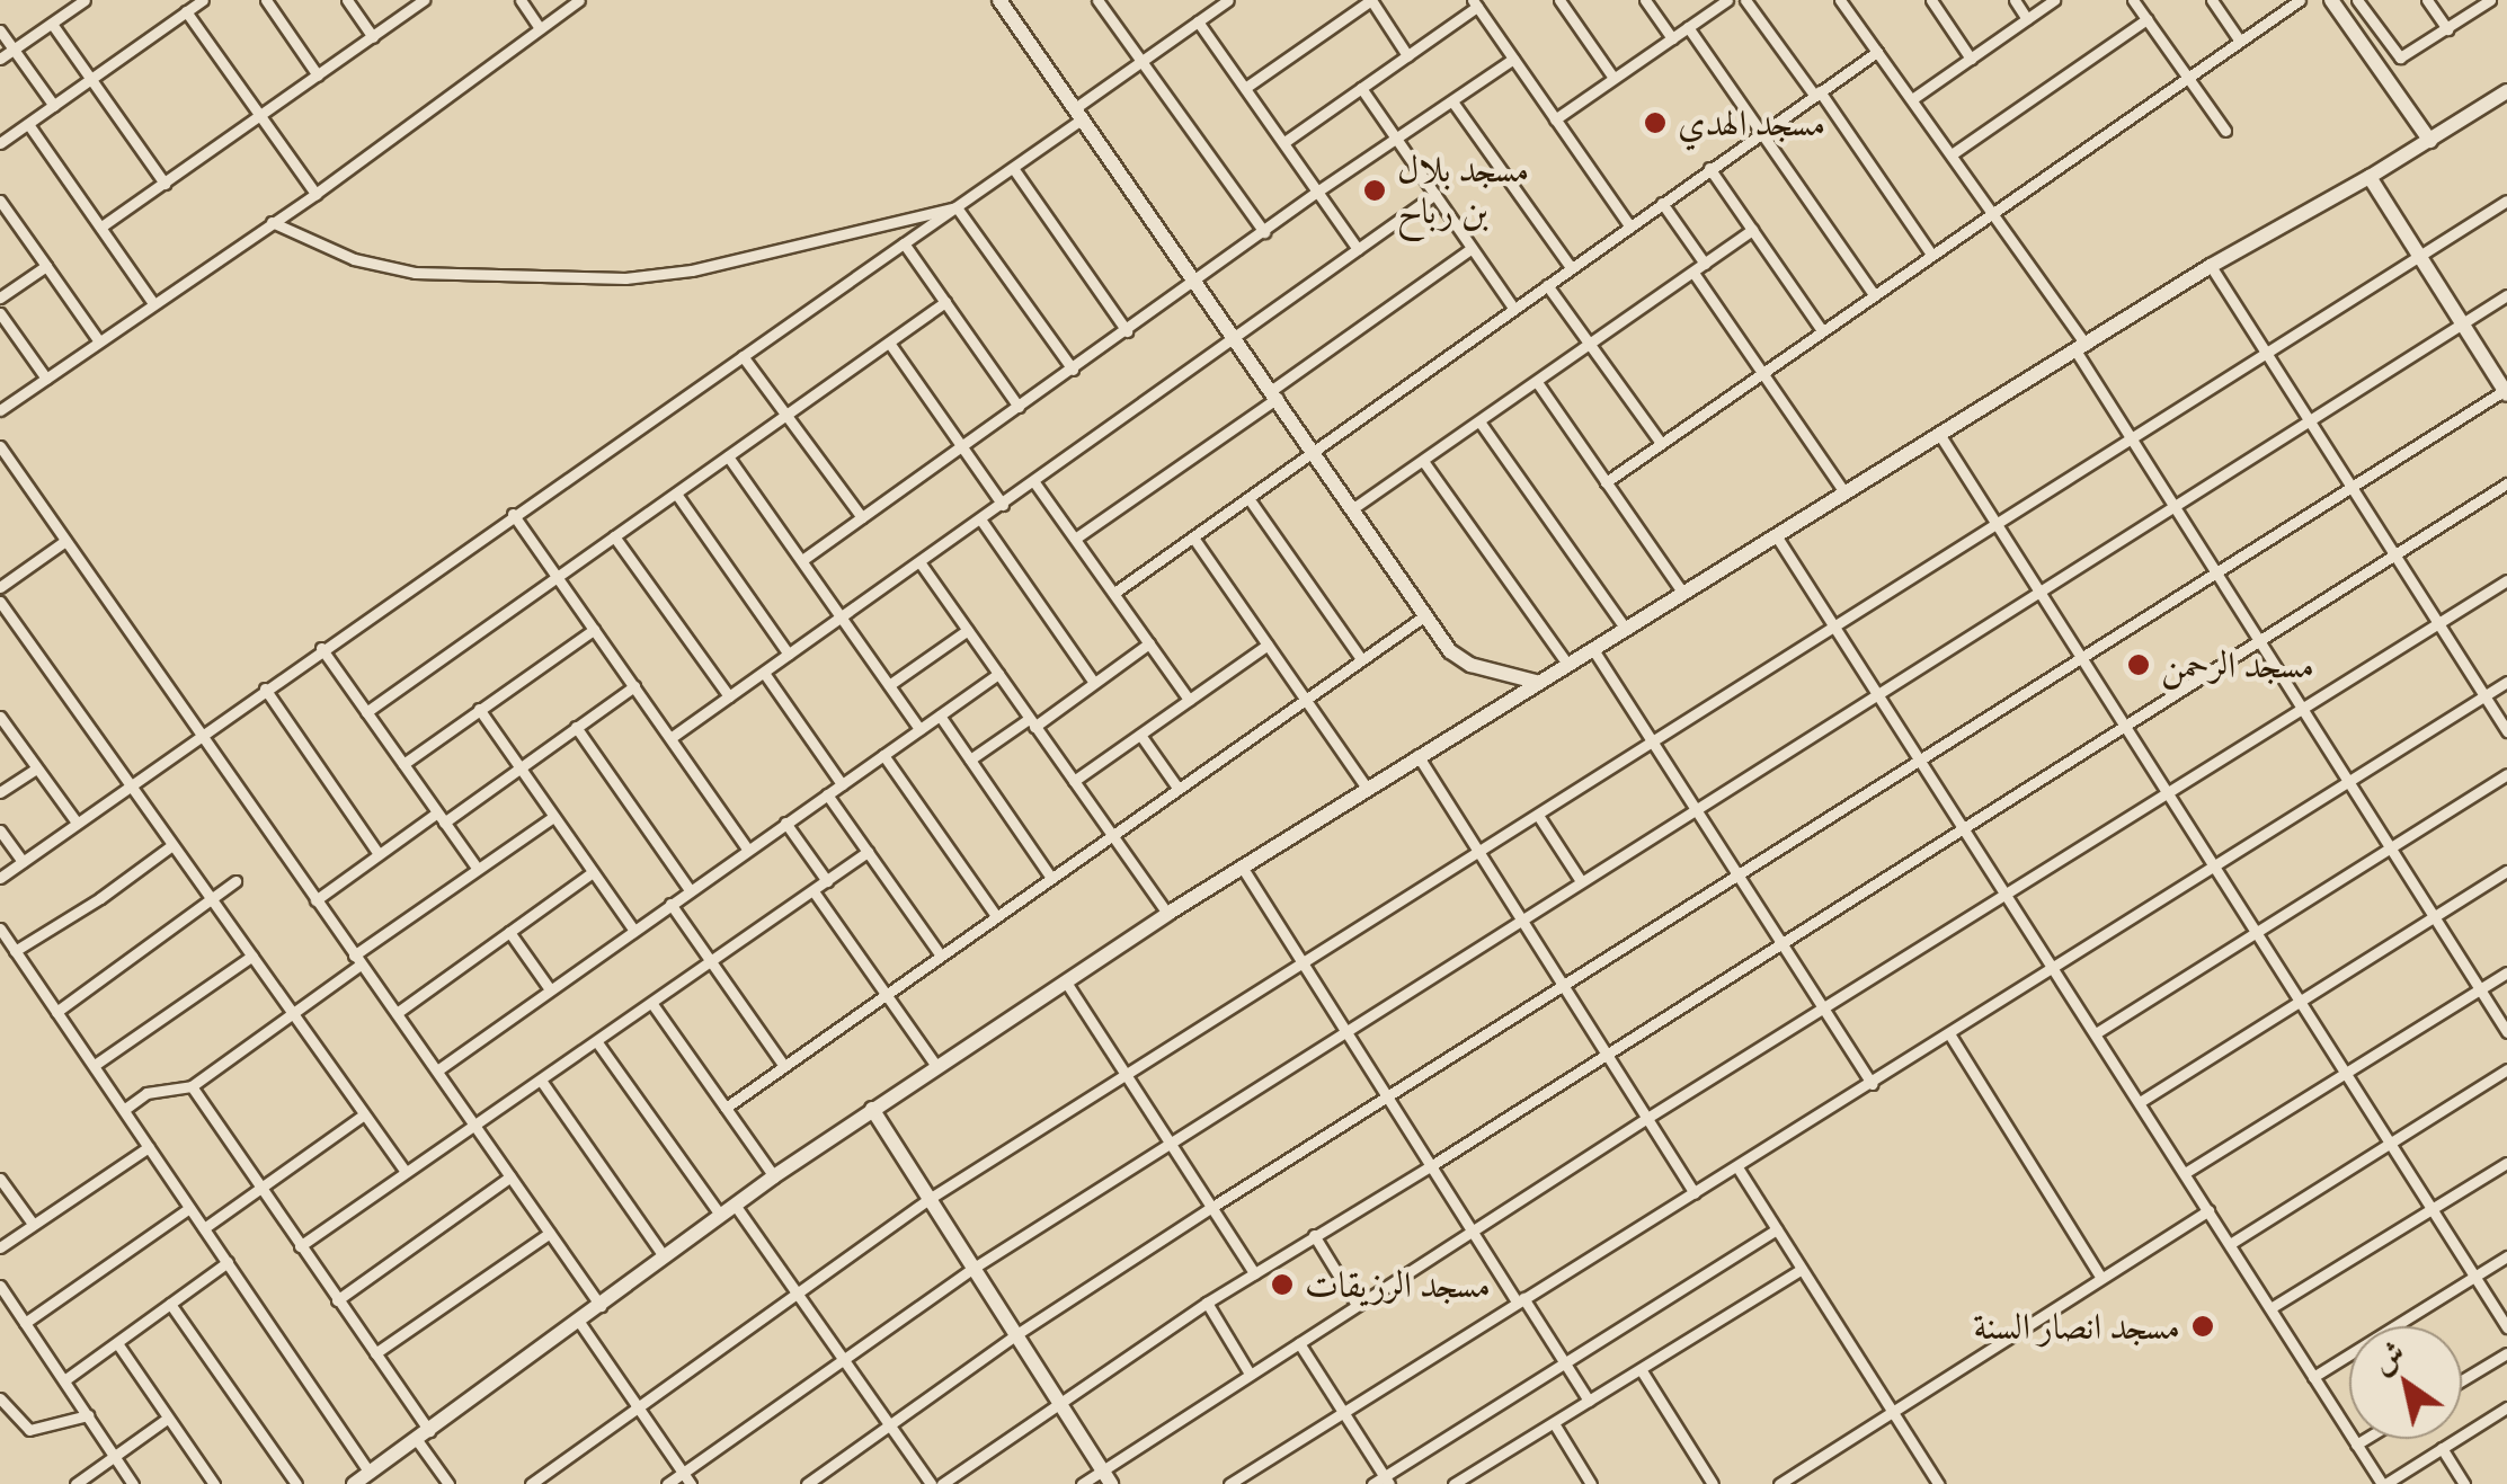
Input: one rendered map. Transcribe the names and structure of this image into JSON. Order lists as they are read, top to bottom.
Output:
{
  "places": [
    "مسجد الهدي",
    "مسجد بلال بن رباح",
    "مسجد الرحمن",
    "مسجد الرزيقات",
    "مسجد انصار السنة"
  ],
  "north": "top left"
}
